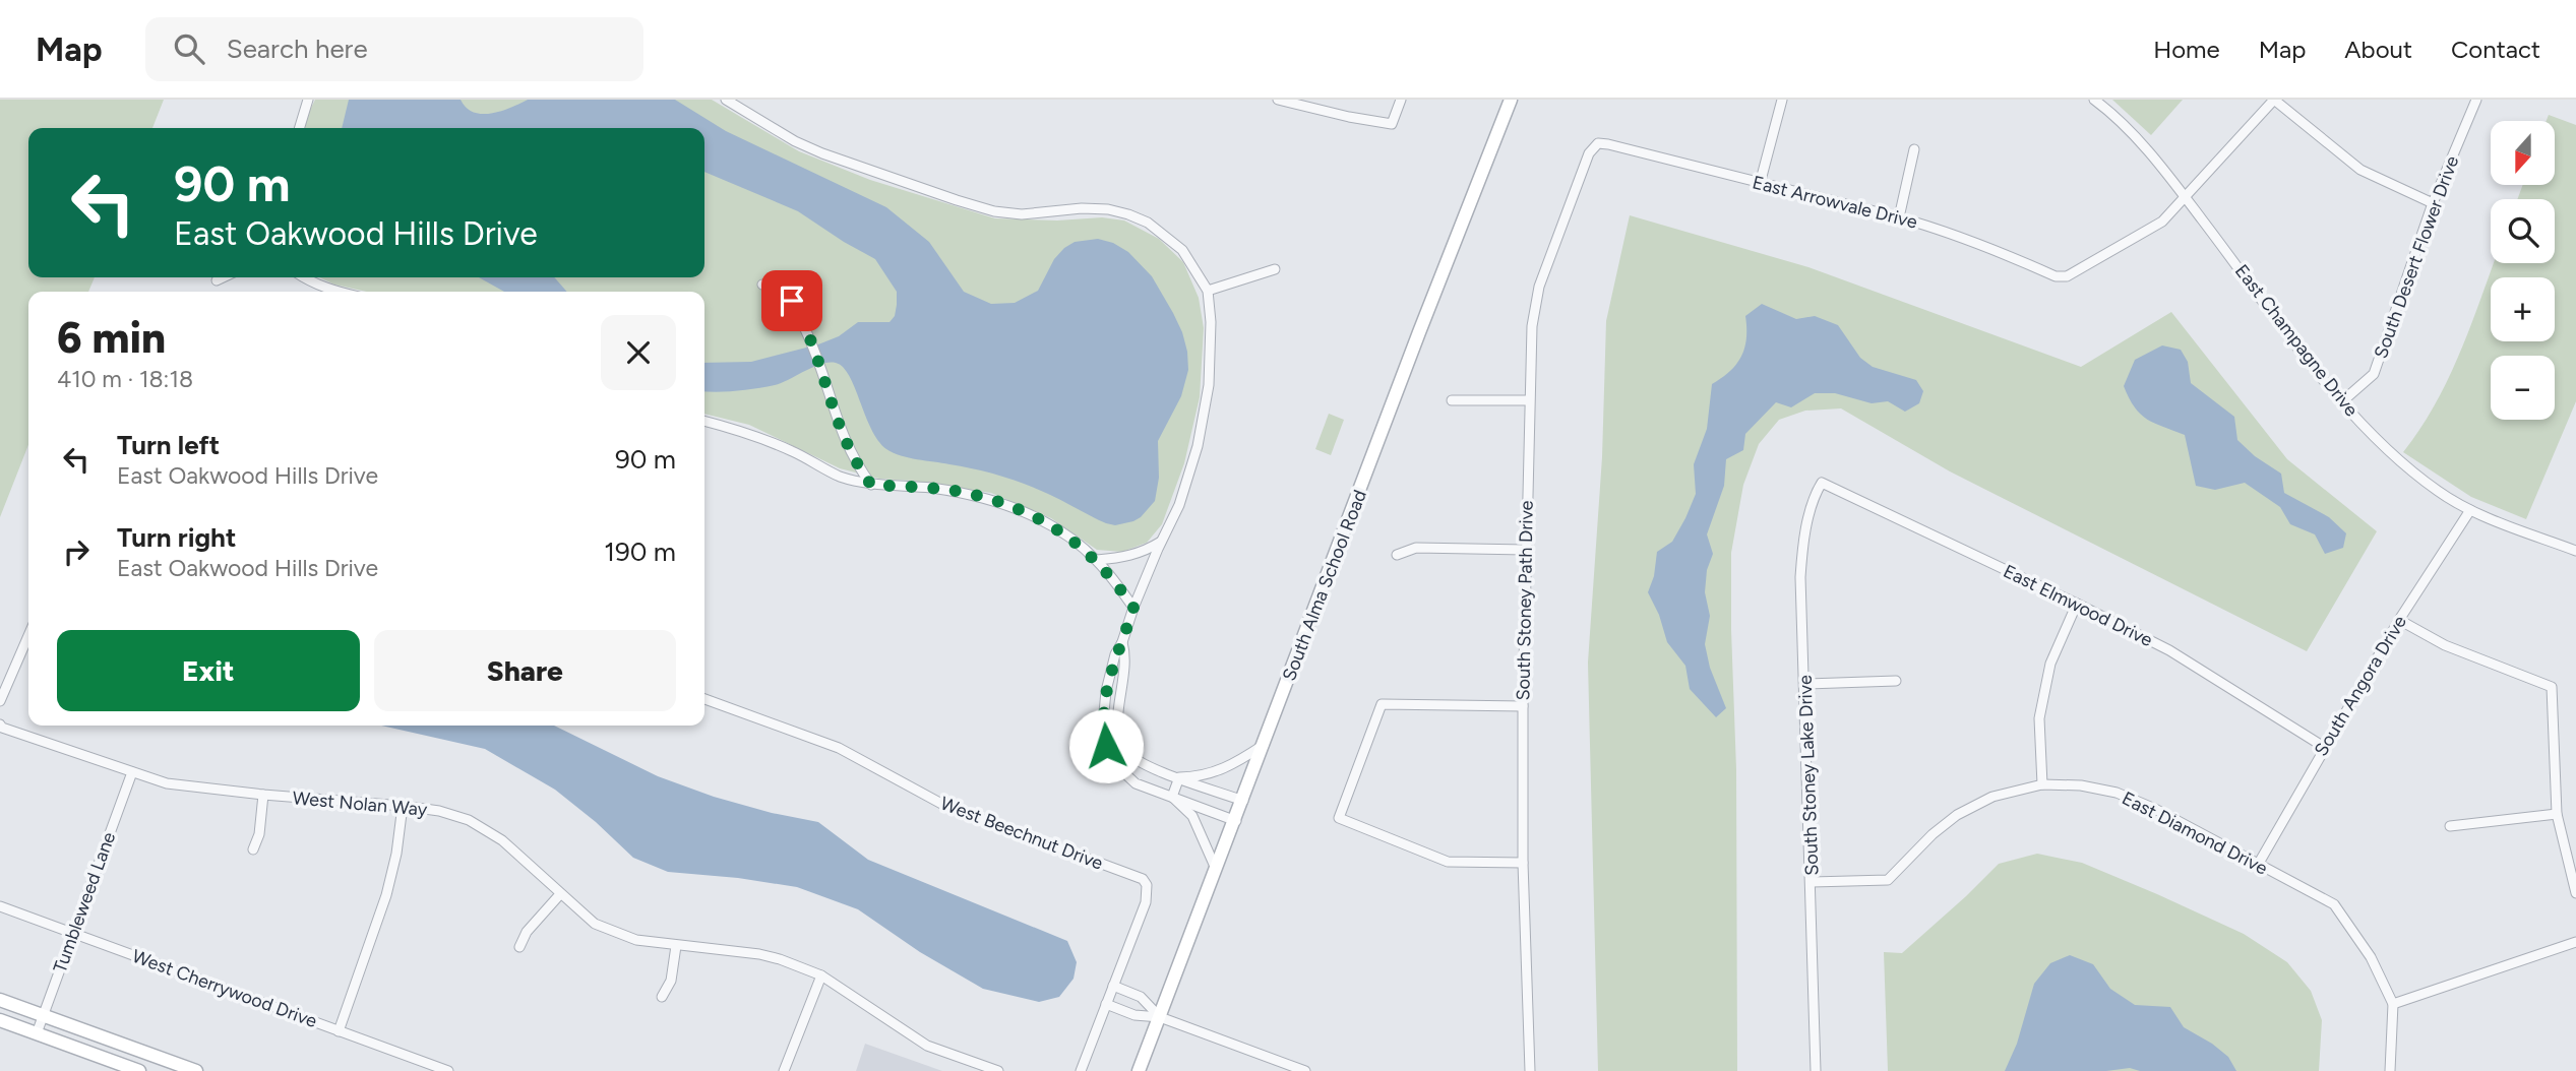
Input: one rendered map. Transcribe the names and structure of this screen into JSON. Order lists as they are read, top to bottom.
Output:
{
  "streets": {
    "main road": ["South Alma School Road"],
    "street": [
      "East Arrowvale Drive",
      "South Desert Flower Drive",
      "East Champagne Drive",
      "South Stoney Path Drive",
      "East Elmwood Drive",
      "South Angora Drive",
      "South Stoney Lake Drive",
      "West Nolan Way",
      "West Beechnut Drive",
      "East Diamond Drive",
      "Tumbleweed Lane",
      "West Cherrywood Drive"
    ]
  },
  "crossings": [
    ["East Arrowvale Drive", "East Champagne Drive"],
    ["East Arrowvale Drive", "South Stoney Path Drive"],
    ["South Desert Flower Drive", "East Champagne Drive"],
    ["East Champagne Drive", "South Angora Drive"],
    ["East Elmwood Drive", "South Angora Drive"],
    ["East Elmwood Drive", "South Stoney Lake Drive"],
    ["South Angora Drive", "East Diamond Drive"],
    ["South Stoney Lake Drive", "East Diamond Drive"],
    ["West Nolan Way", "Tumbleweed Lane"],
    ["Tumbleweed Lane", "West Cherrywood Drive"]
  ],
  "north": "bottom",
  "page": {
    "header": "Map",
    "search": "Search here",
    "nav": [
      "Home",
      "Map",
      "About",
      "Contact"
    ],
    "map_buttons": ["+", "−"],
    "turn": ["90 m", "East Oakwood Hills Drive"],
    "heading": ["6 min", "410 m · 18:18"],
    "list": [
      {
        "name": "Turn left",
        "note": "East Oakwood Hills Drive",
        "value": "90 m"
      },
      {
        "name": "Turn right",
        "note": "East Oakwood Hills Drive",
        "value": "190 m"
      }
    ],
    "buttons": ["Exit", "Share"]
  }
}
